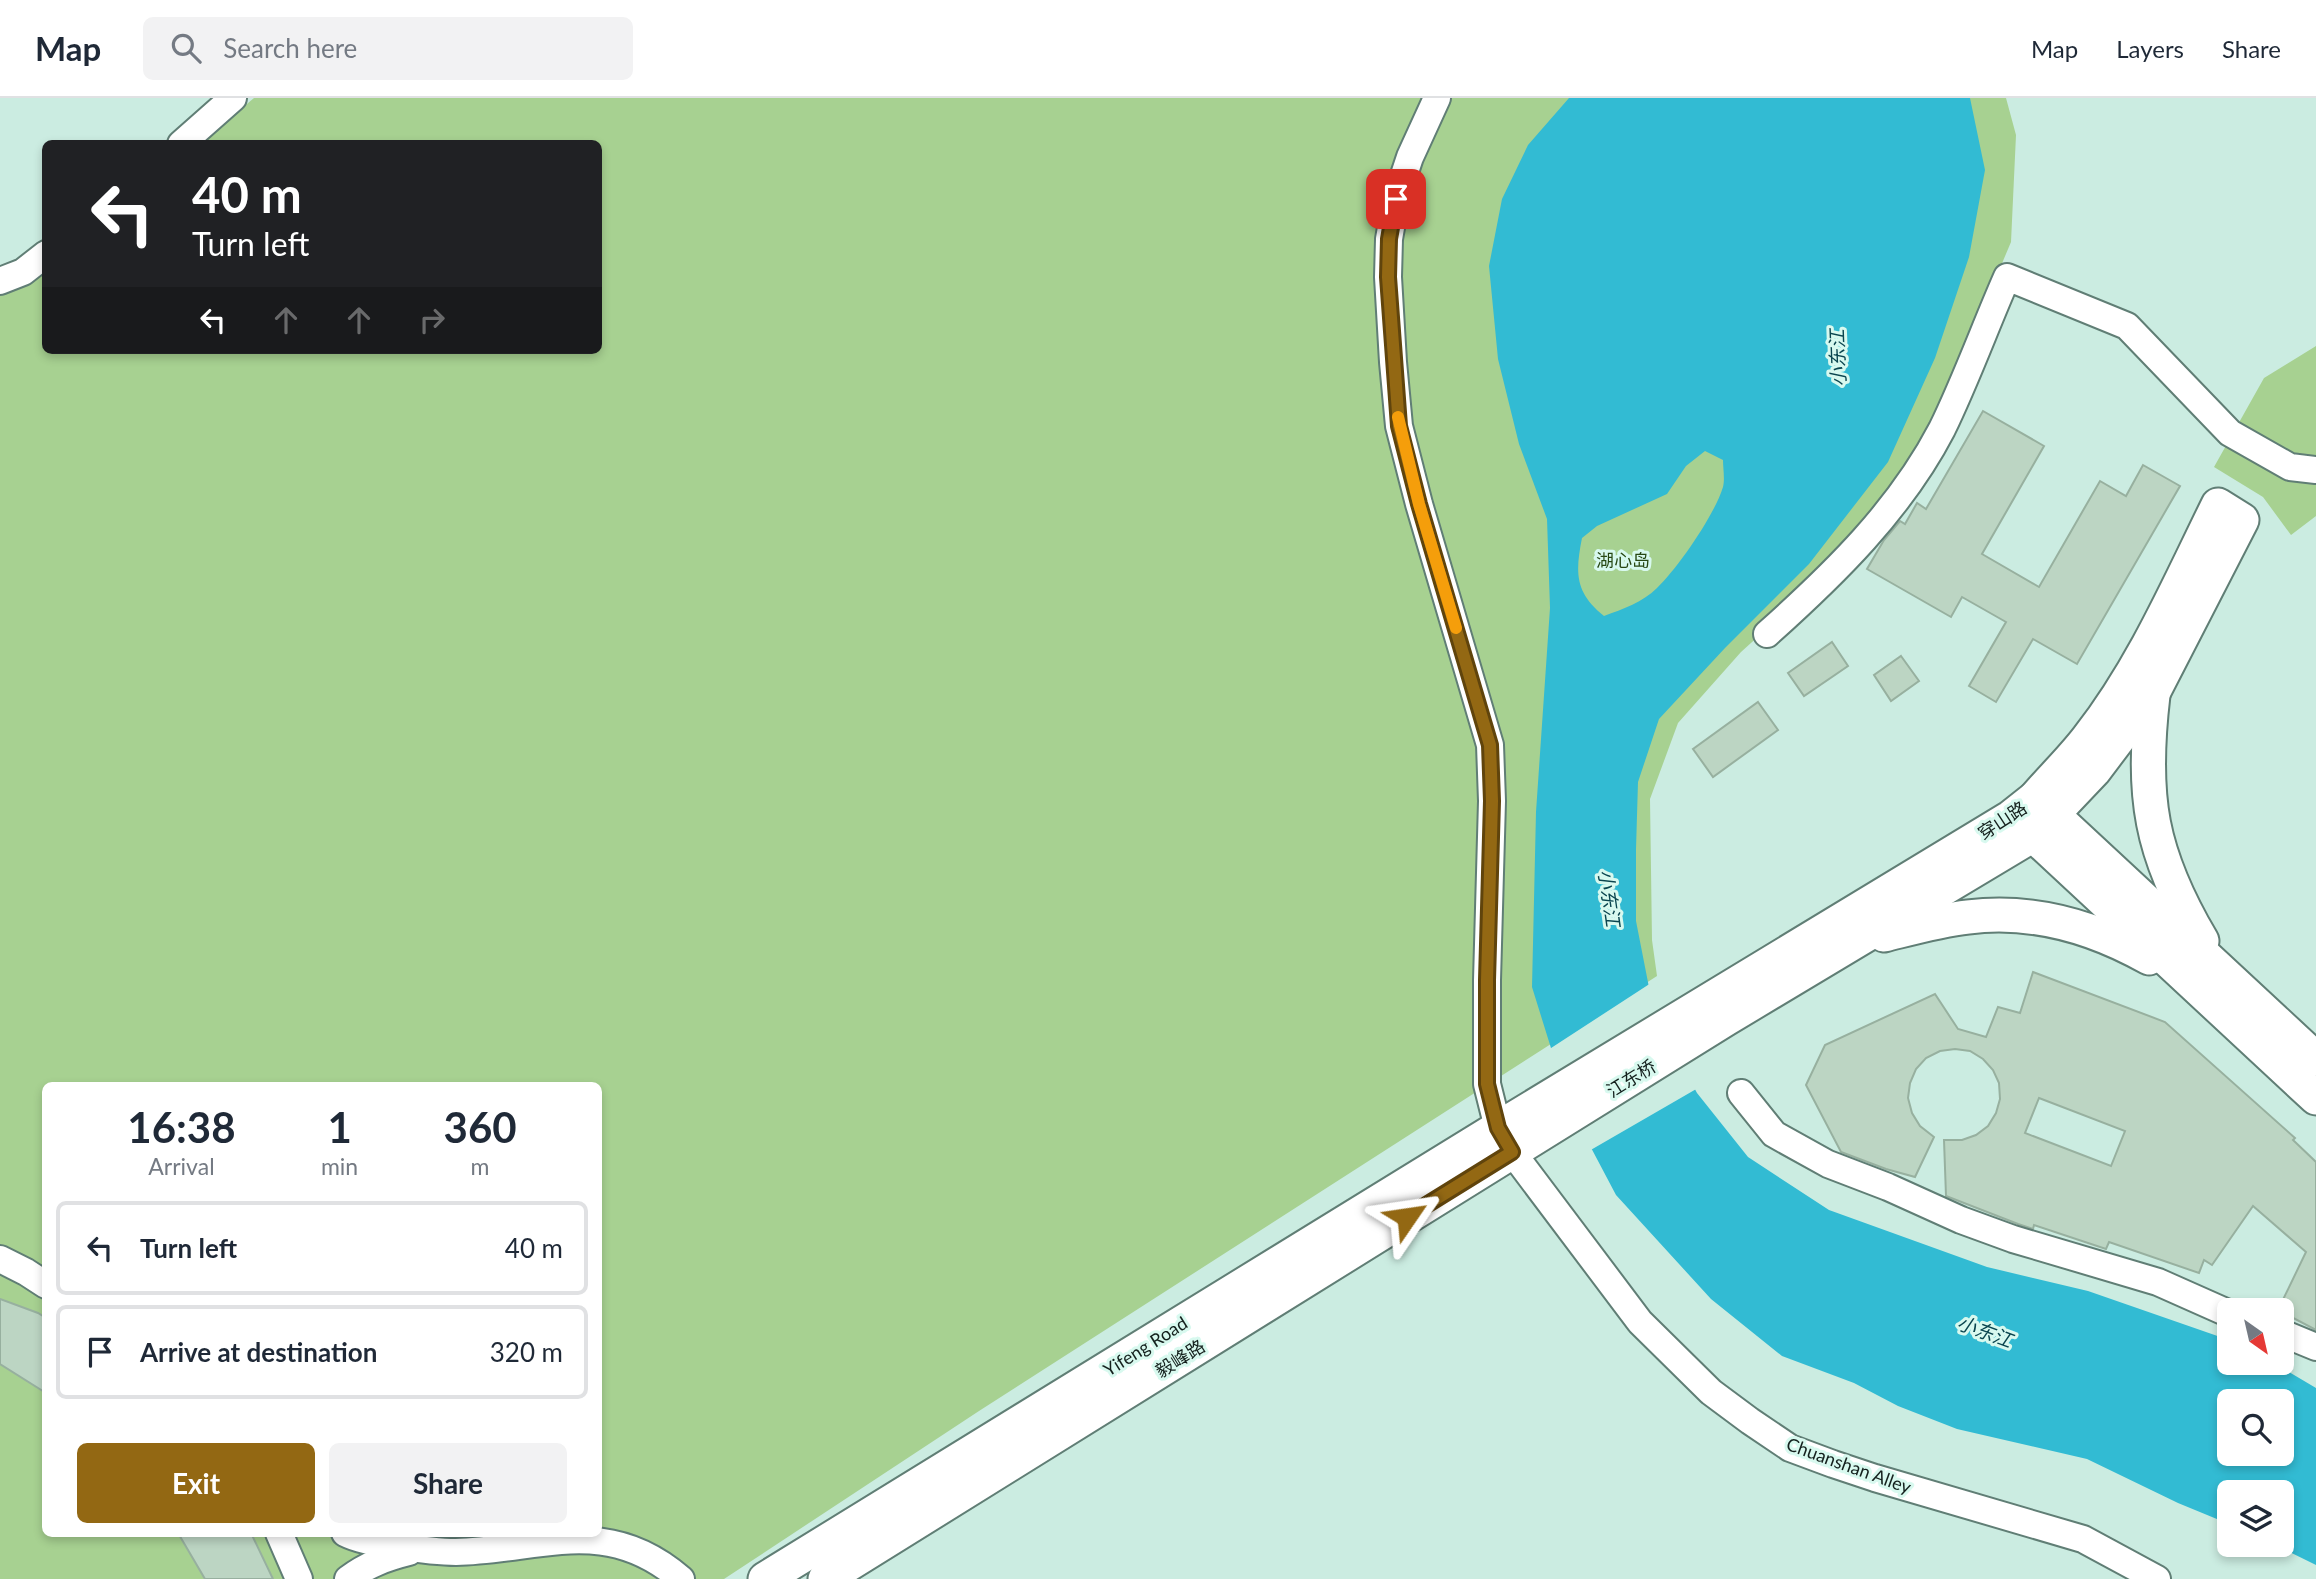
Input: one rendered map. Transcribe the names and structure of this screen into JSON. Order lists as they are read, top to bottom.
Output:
{
  "streets": {
    "main road": [
      "穿山路",
      "江东桥",
      "Yifeng Road",
      "毅峰路"
    ],
    "street": ["Chuanshan Alley"]
  },
  "crossings": [
    ["穿山路", "江东桥"],
    ["江东桥", "Yifeng Road"],
    ["江东桥", "毅峰路"],
    ["江东桥", "Chuanshan Alley"],
    ["Yifeng Road", "毅峰路"],
    ["Yifeng Road", "Chuanshan Alley"],
    ["毅峰路", "Chuanshan Alley"]
  ],
  "water": ["小东江"],
  "parks": ["湖心岛"],
  "north": "bottom right",
  "page": {
    "header": "Map",
    "search": "Search here",
    "nav": ["Map", "Layers", "Share"],
    "turn": ["40 m", "Turn left"],
    "eta": [
      "16:38",
      "Arrival",
      "1",
      "min",
      "360",
      "m"
    ],
    "list": [
      {
        "name": "Turn left",
        "value": "40 m"
      },
      {
        "name": "Arrive at destination",
        "value": "320 m"
      }
    ],
    "buttons": ["Exit", "Share"]
  }
}
